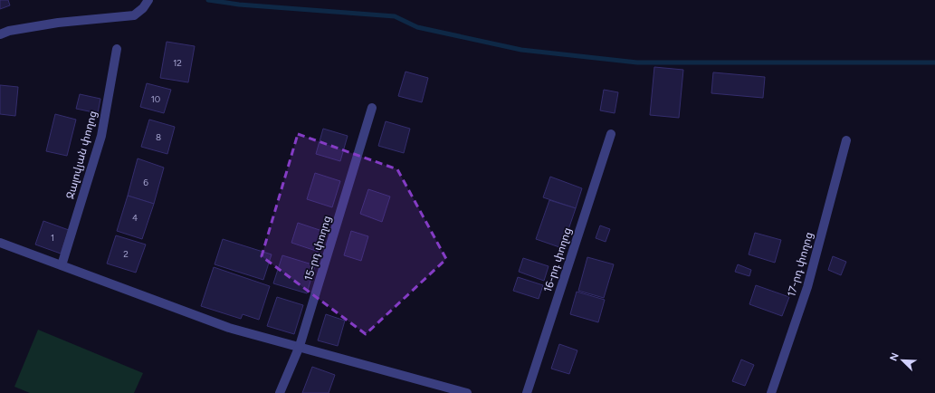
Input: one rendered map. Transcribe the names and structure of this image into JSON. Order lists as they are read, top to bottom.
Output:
{
  "streets": {
    "street": [
      "Ջալովյան փողոց",
      "15-րդ փողոց",
      "16-րդ փողոց",
      "17-րդ փողոց"
    ]
  },
  "house_numbers": [
    "12",
    "10",
    "8",
    "6",
    "4",
    "1",
    "2"
  ],
  "north": "top left"
}
